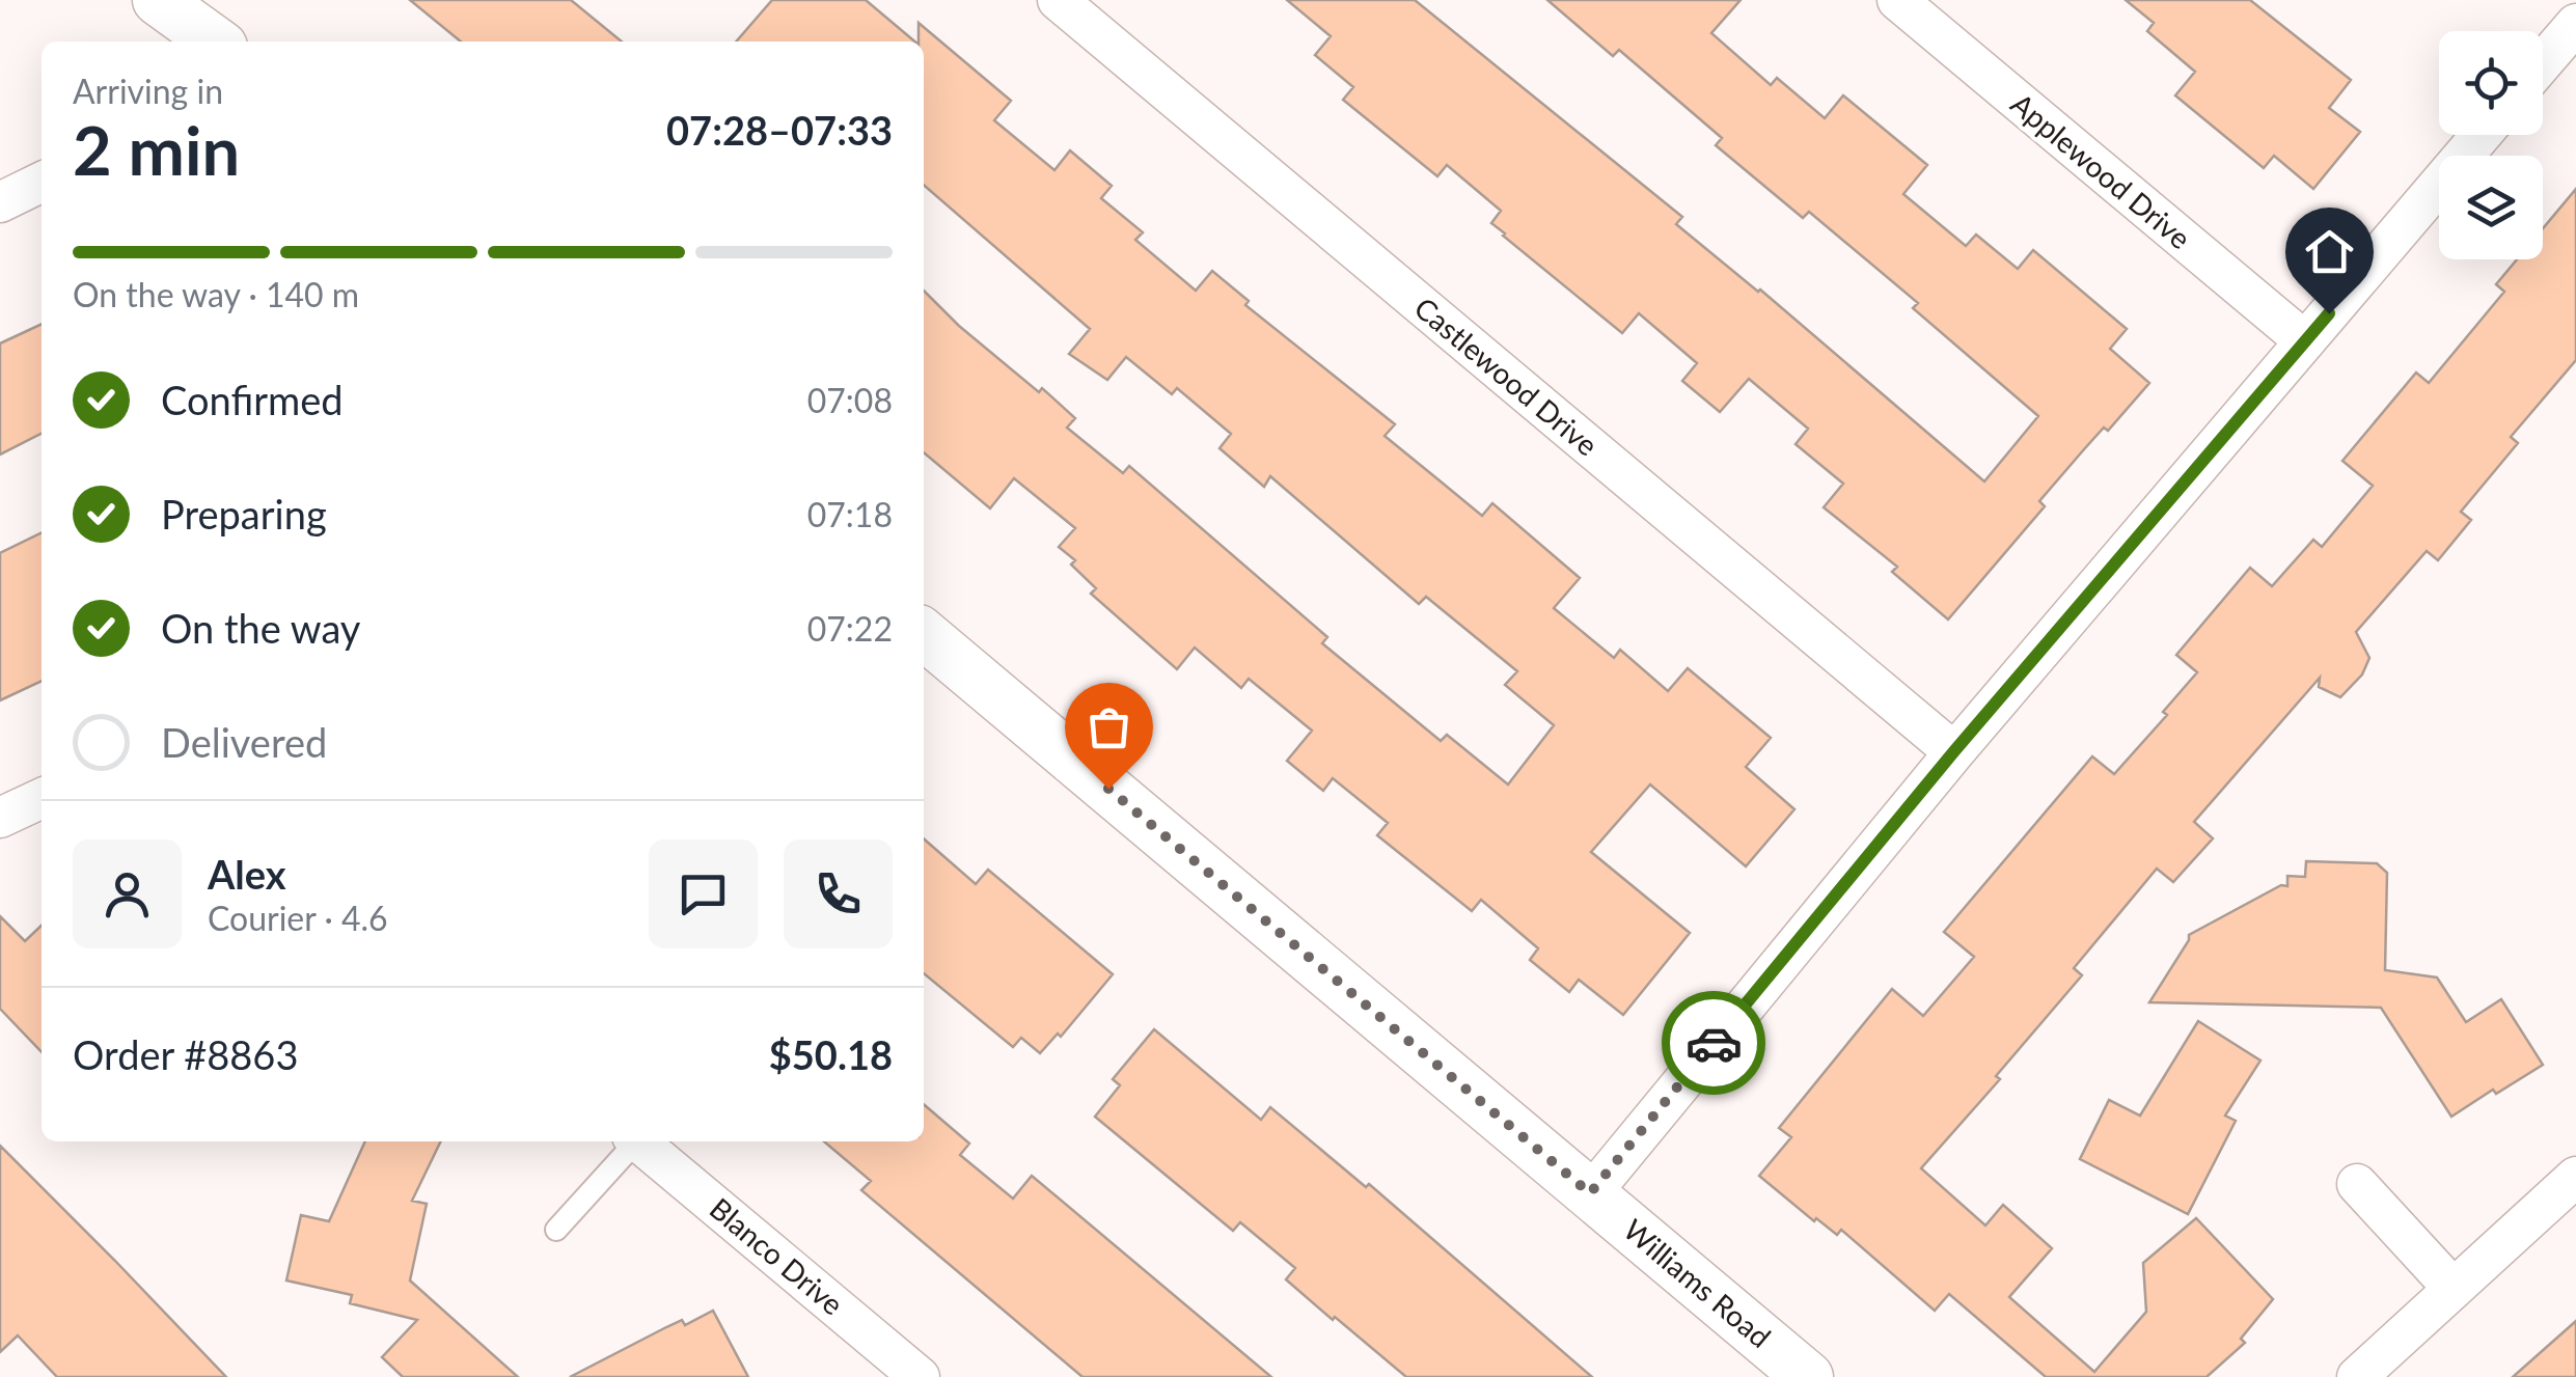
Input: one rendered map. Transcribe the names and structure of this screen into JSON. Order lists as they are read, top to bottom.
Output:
{
  "streets": {
    "street": [
      "Applewood Drive",
      "Castlewood Drive",
      "Blanco Drive",
      "Williams Road"
    ]
  },
  "page": {
    "heading": ["2 min", "Arriving in", "07:28–07:33"],
    "panel": [
      "Alex",
      "Courier · 4.6",
      "Order #8863",
      "$50.18"
    ],
    "bar": "On the way · 140 m",
    "list": [
      ["Confirmed", "07:08"],
      ["Preparing", "07:18"],
      ["On the way", "07:22"],
      "Delivered"
    ]
  }
}
